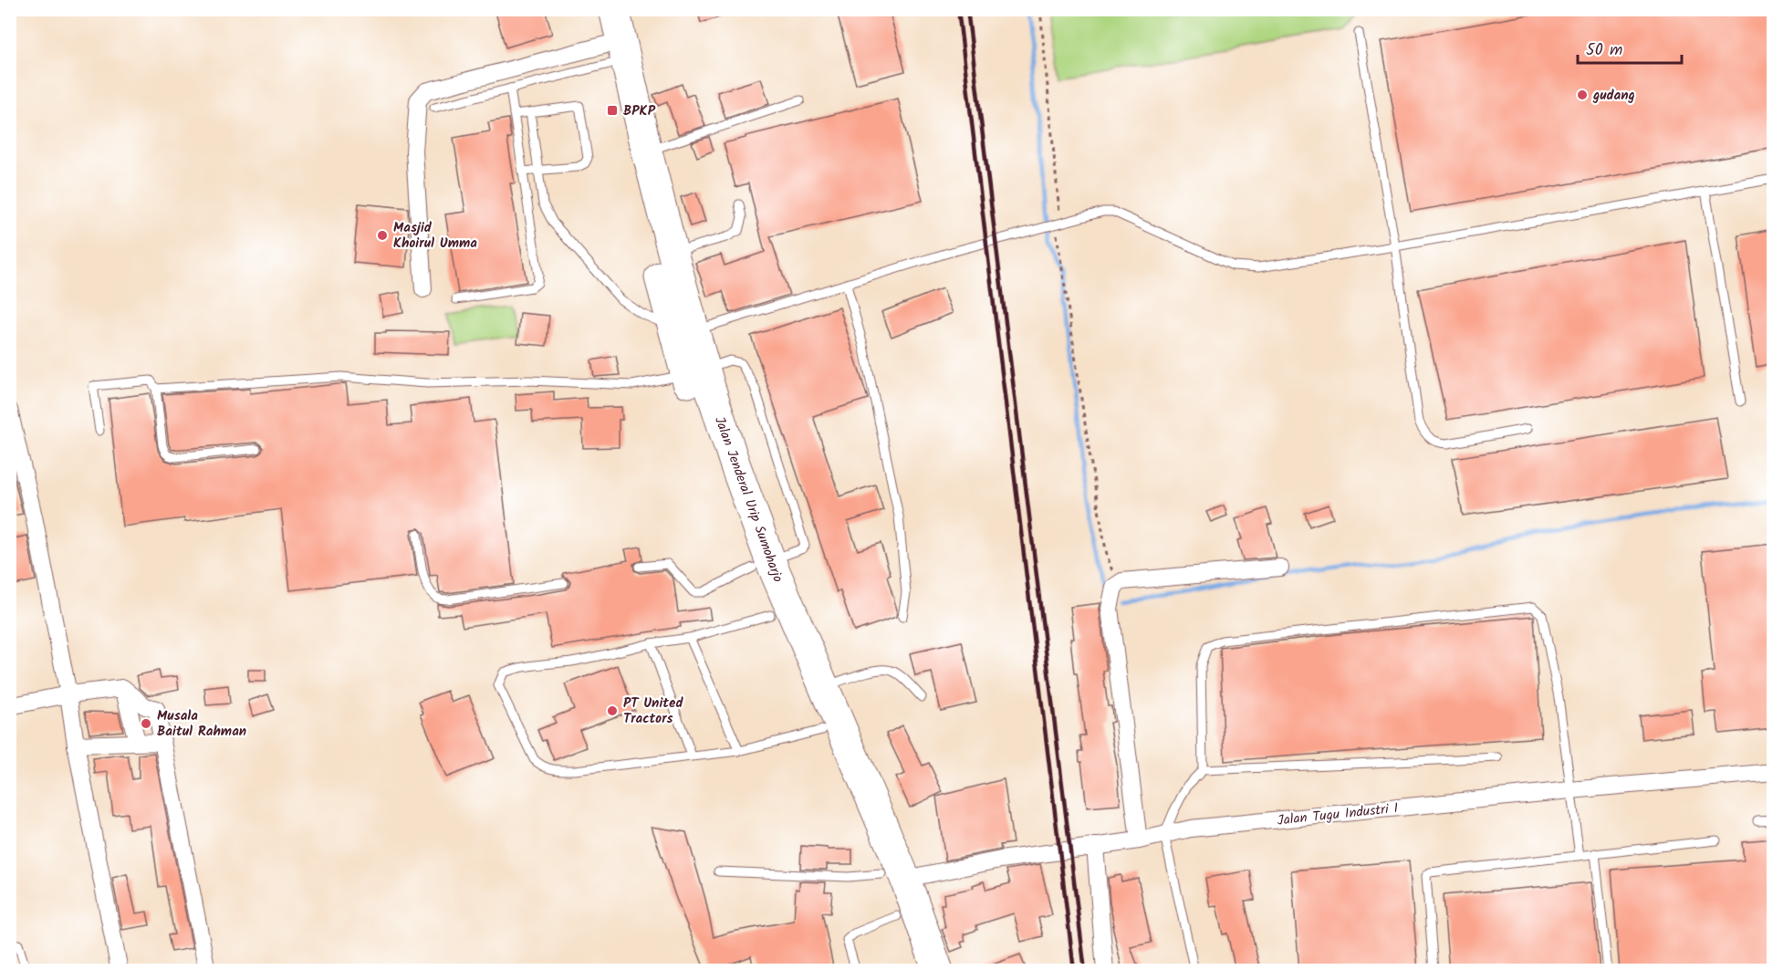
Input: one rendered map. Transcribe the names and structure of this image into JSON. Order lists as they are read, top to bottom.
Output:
{
  "streets": {
    "highway": ["Jalan Jenderal Urip Sumoharjo"],
    "street": ["Jalan Tugu Industri I"]
  },
  "crossings": [
    ["Jalan Jenderal Urip Sumoharjo", "Jalan Tugu Industri I"]
  ],
  "places": {
    "other": [
      "gudang",
      "Masjid Khoirul Umma",
      "PT United Tractors",
      "Musala Baitul Rahman"
    ],
    "transit": ["BPKP"]
  },
  "scale_bar": "50 m"
}
